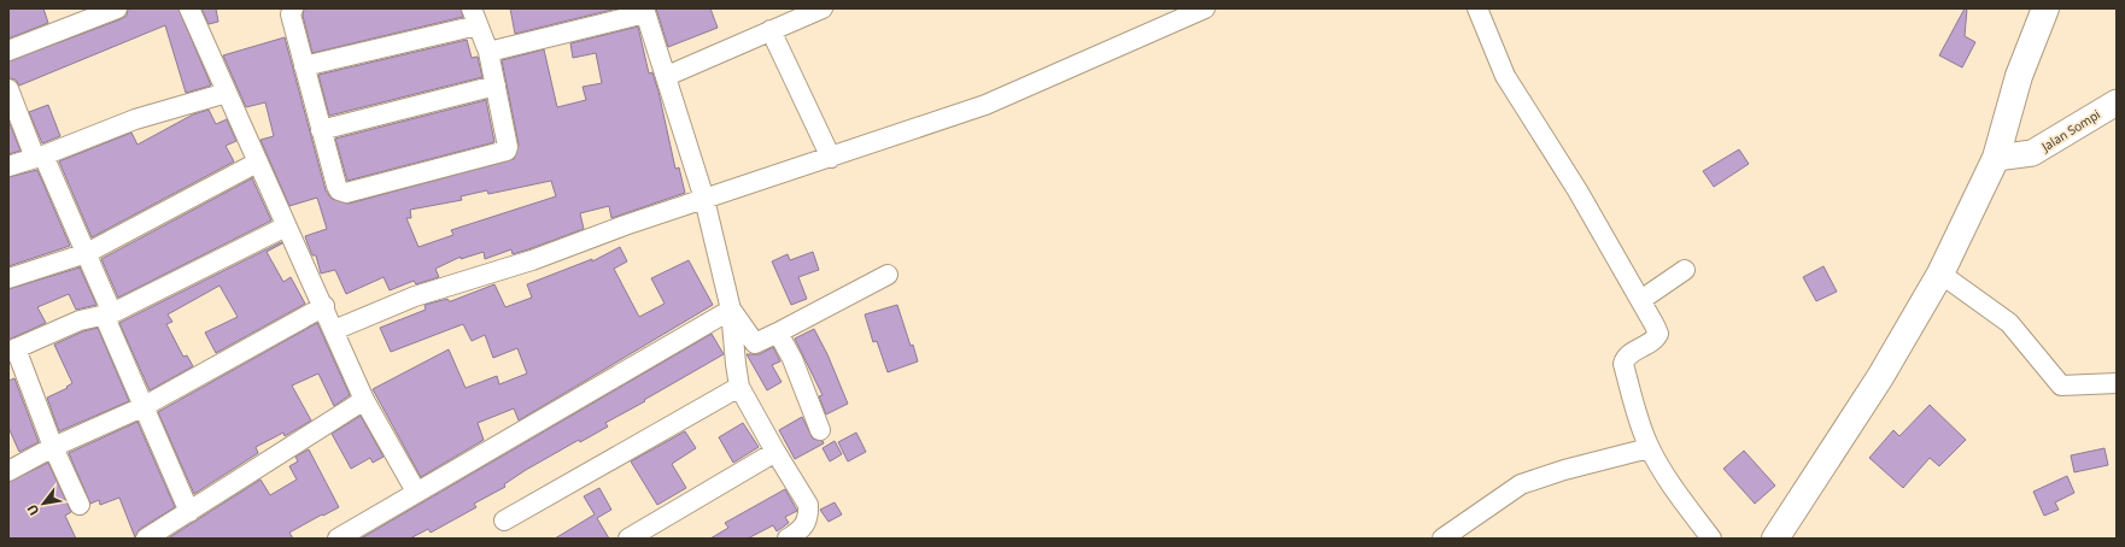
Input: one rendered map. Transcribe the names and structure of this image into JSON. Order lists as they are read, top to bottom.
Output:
{
  "streets": {
    "street": ["Jalan Sompi"]
  },
  "north": "bottom left"
}
